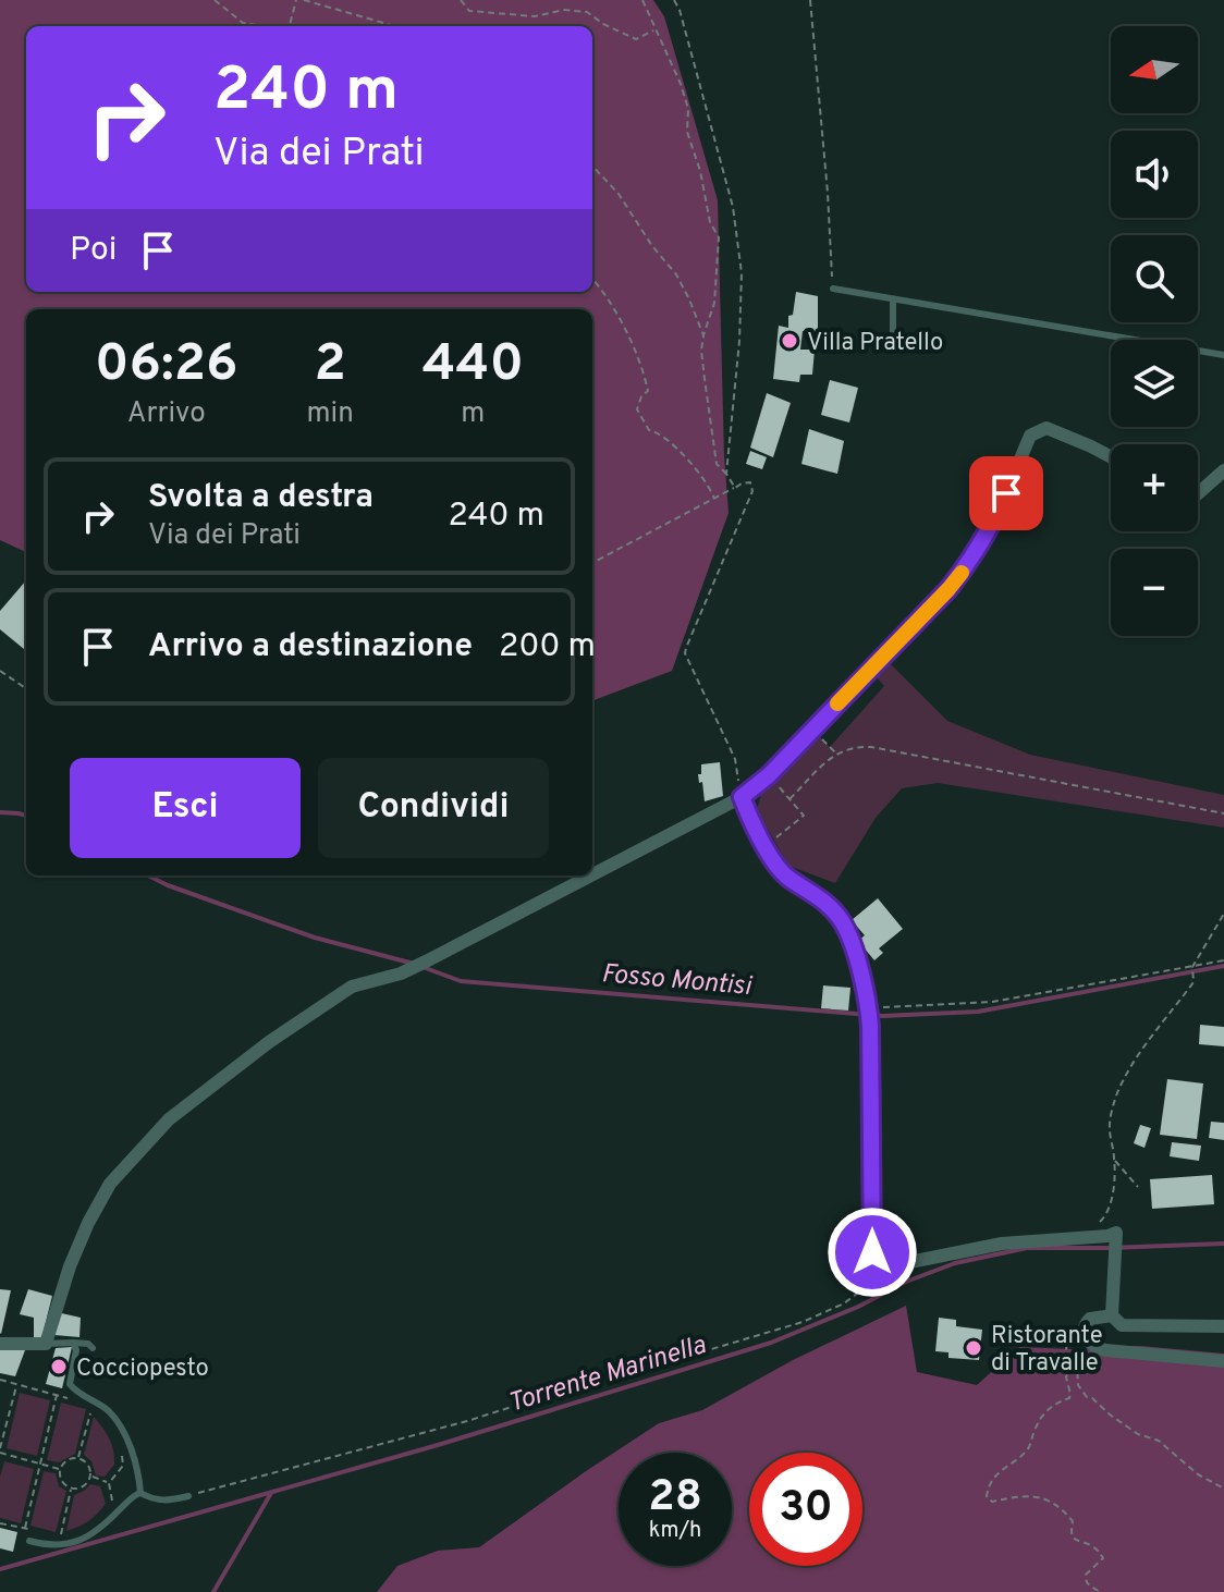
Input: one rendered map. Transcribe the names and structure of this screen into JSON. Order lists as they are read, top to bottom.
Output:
{
  "water": ["Fosso Montisi", "Torrente Marinella"],
  "places": ["Villa Pratello", "Ristorante di Travalle", "Cocciopesto"],
  "north": "left",
  "page": {
    "map_buttons": ["+", "−"],
    "turn": ["240 m", "Via dei Prati"],
    "then": "Poi",
    "eta": [
      "06:26",
      "Arrivo",
      "2",
      "min",
      "440",
      "m"
    ],
    "list": [
      {
        "name": "Svolta a destra",
        "note": "Via dei Prati",
        "value": "240 m"
      },
      {
        "name": "Arrivo a destinazione",
        "value": "200 m"
      }
    ],
    "buttons": ["Esci", "Condividi"],
    "speed": "28 km/h",
    "limit": "30"
  }
}
